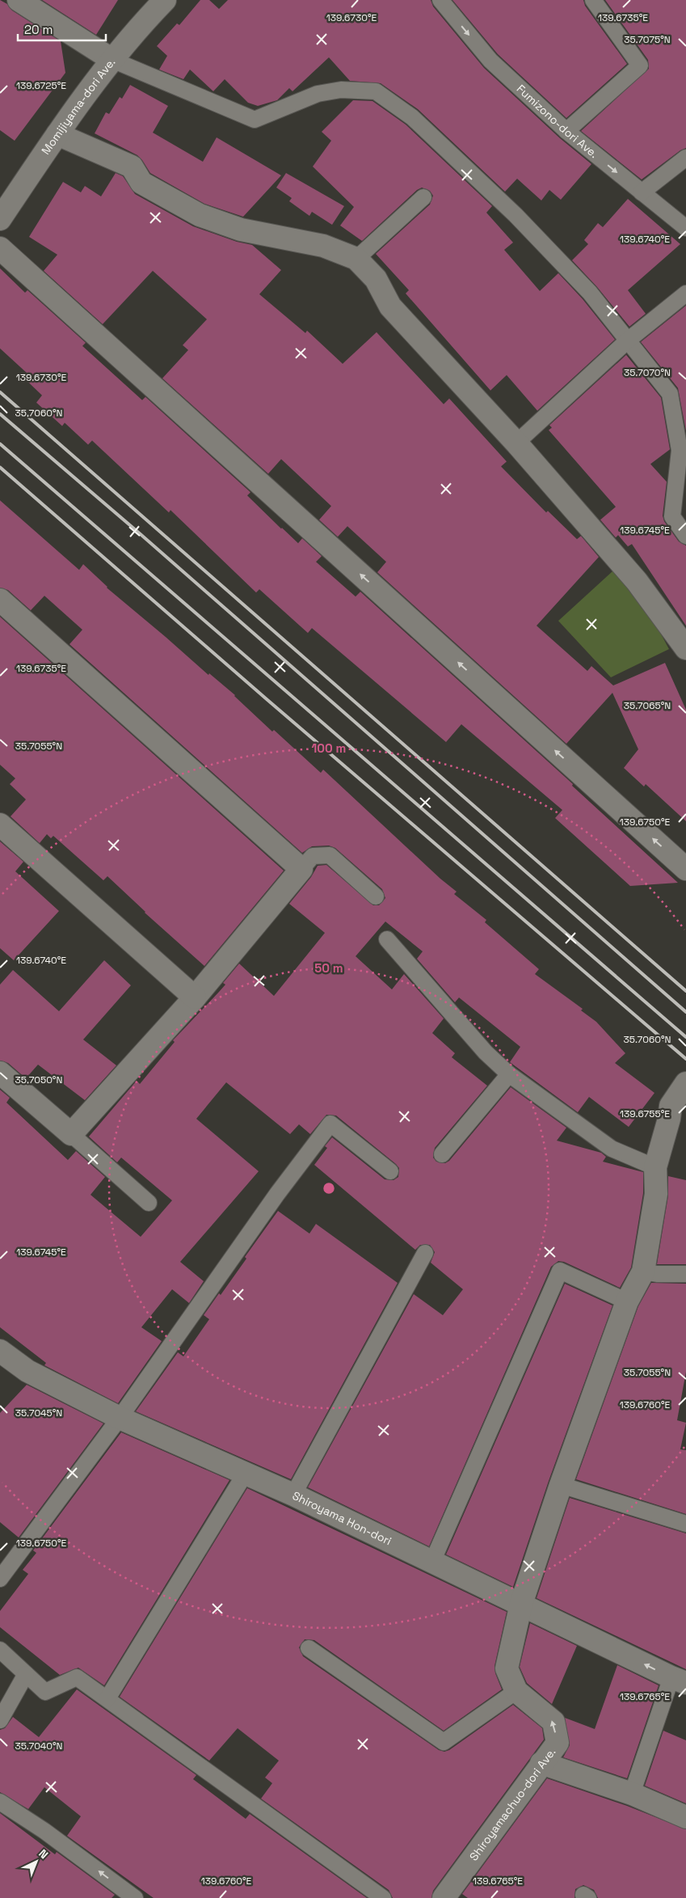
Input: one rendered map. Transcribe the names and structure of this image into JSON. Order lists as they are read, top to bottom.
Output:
{
  "streets": {
    "street": ["Momijiyama-dori Ave.", "Shiroyama Hon-dori", "Shiroyamachuo-dori Ave."],
    "lane": ["Fumizono-dori Ave."]
  },
  "crossings": [
    ["Shiroyama Hon-dori", "Shiroyamachuo-dori Ave."]
  ],
  "one_way": ["Fumizono-dori Ave."],
  "scale_bar": "20 m",
  "north": "top right",
  "coordinates": [
    "139.6735°E",
    "139.6730°E",
    "35.7075°N",
    "139.6725°E",
    "139.6740°E",
    "35.7070°N",
    "35.7060°N",
    "139.6745°E",
    "35.7065°N",
    "35.7055°N",
    "139.6750°E",
    "35.7050°N",
    "139.6755°E",
    "139.6760°E",
    "35.7045°N",
    "139.6765°E",
    "35.7040°N"
  ],
  "rings": ["100 m", "50 m"]
}
